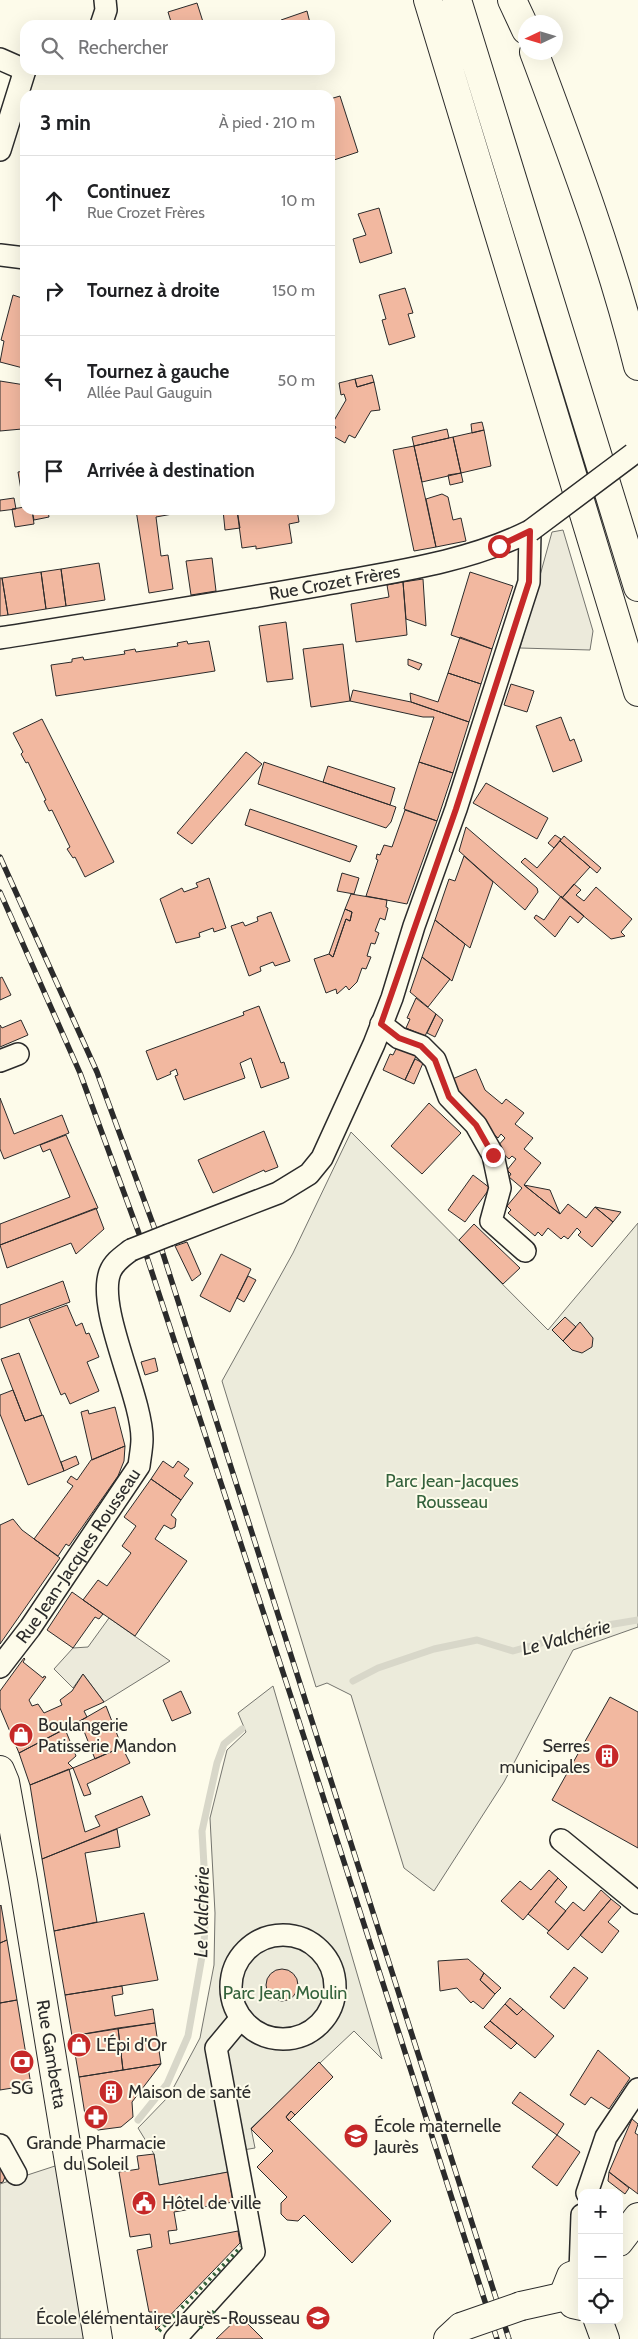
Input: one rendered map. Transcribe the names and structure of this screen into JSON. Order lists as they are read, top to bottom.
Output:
{
  "streets": {
    "main road": ["Rue Gambetta"],
    "street": ["Rue Crozet Frères", "Rue Jean-Jacques Rousseau"]
  },
  "crossings": [
    ["Rue Crozet Frères", "Rue Jean-Jacques Rousseau"]
  ],
  "water": ["Le Valchérie"],
  "parks": ["Parc Jean-Jacques Rousseau", "Parc Jean Moulin"],
  "places": {
    "shop": ["Boulangerie Patisserie Mandon", "L'Épi d'Or"],
    "building": ["Serres municipales", "Maison de santé"],
    "bank": ["SG"],
    "pharmacy": ["Grande Pharmacie du Soleil"],
    "school or university": ["École maternelle Jaurès", "École élémentaire Jaurès-Rousseau"],
    "public building": ["Hôtel de ville"]
  },
  "north": "left",
  "page": {
    "search": "Rechercher",
    "heading": ["3 min", "À pied · 210 m"],
    "list": [
      ["Continuez", "Rue Crozet Frères", "10 m"],
      ["Tournez à droite", "150 m"],
      ["Tournez à gauche", "Allée Paul Gauguin", "50 m"],
      "Arrivée à destination"
    ],
    "map_buttons": ["+", "−"]
  }
}
